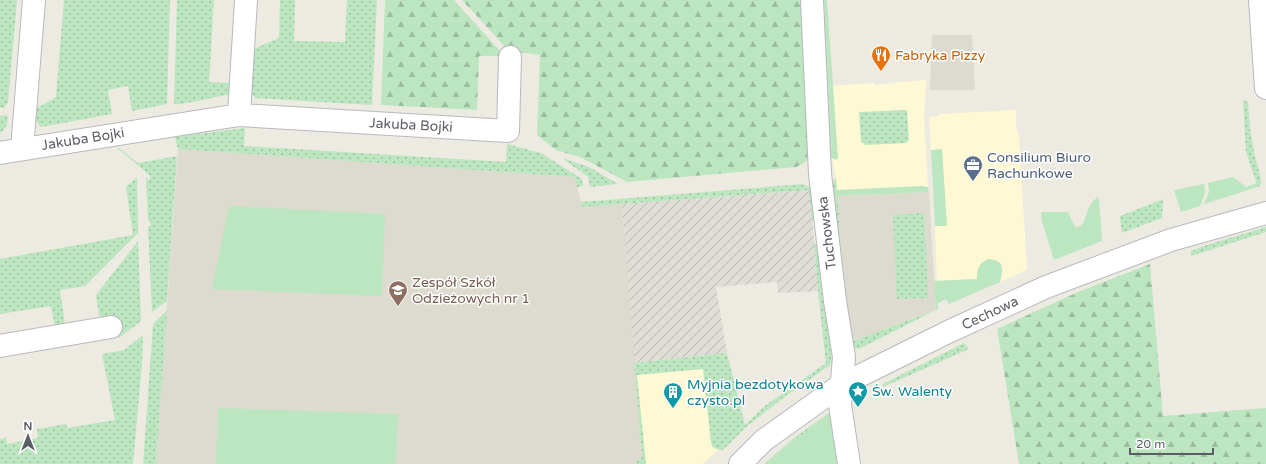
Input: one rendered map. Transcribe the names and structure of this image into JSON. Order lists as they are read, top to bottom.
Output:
{
  "streets": {
    "street": ["Jakuba Bojki", "Tuchowska", "Cechowa"]
  },
  "crossings": [
    ["Tuchowska", "Cechowa"]
  ],
  "places": {
    "restaurant": ["Fabryka Pizzy"],
    "office": ["Consilium Biuro Rachunkowe"],
    "school or university": ["Zespół Szkół Odzieżowych nr 1"],
    "place": ["Św. Walenty"],
    "building": ["Myjnia bezdotykowa czysto.pl"]
  },
  "scale_bar": "20 m",
  "north": "top"
}
